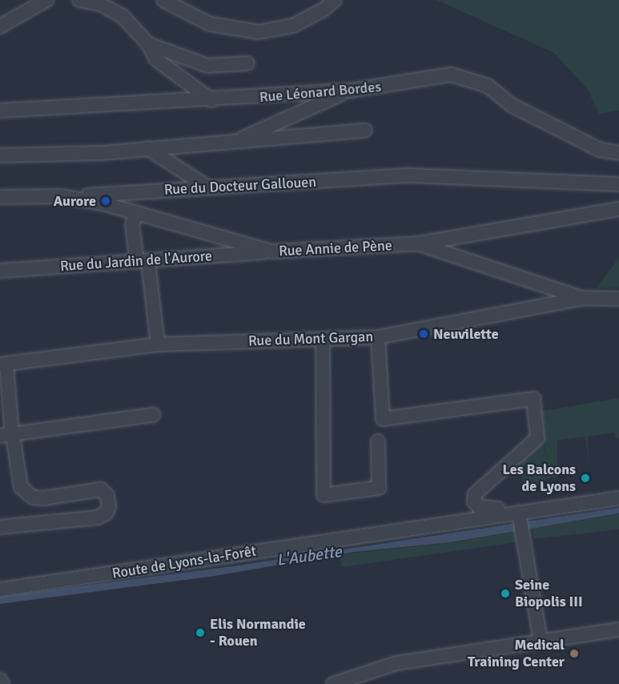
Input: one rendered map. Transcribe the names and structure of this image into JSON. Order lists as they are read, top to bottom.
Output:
{
  "streets": {
    "street": [
      "Rue Léonard Bordes",
      "Rue du Docteur Gallouen",
      "Rue Annie de Pène",
      "Rue du Jardin de l'Aurore",
      "Rue du Mont Gargan",
      "Route de Lyons-la-Forêt"
    ]
  },
  "crossings": [
    ["Rue du Docteur Gallouen", "Rue Annie de Pène"],
    ["Rue Annie de Pène", "Rue du Jardin de l'Aurore"],
    ["Rue Annie de Pène", "Rue du Mont Gargan"],
    ["Rue du Mont Gargan", "Route de Lyons-la-Forêt"]
  ],
  "water": ["L'Aubette"],
  "places": [
    "Aurore",
    "Neuvilette",
    "Les Balcons de Lyons",
    "Seine Biopolis III",
    "Elis Normandie - Rouen",
    "Medical Training Center"
  ]
}
